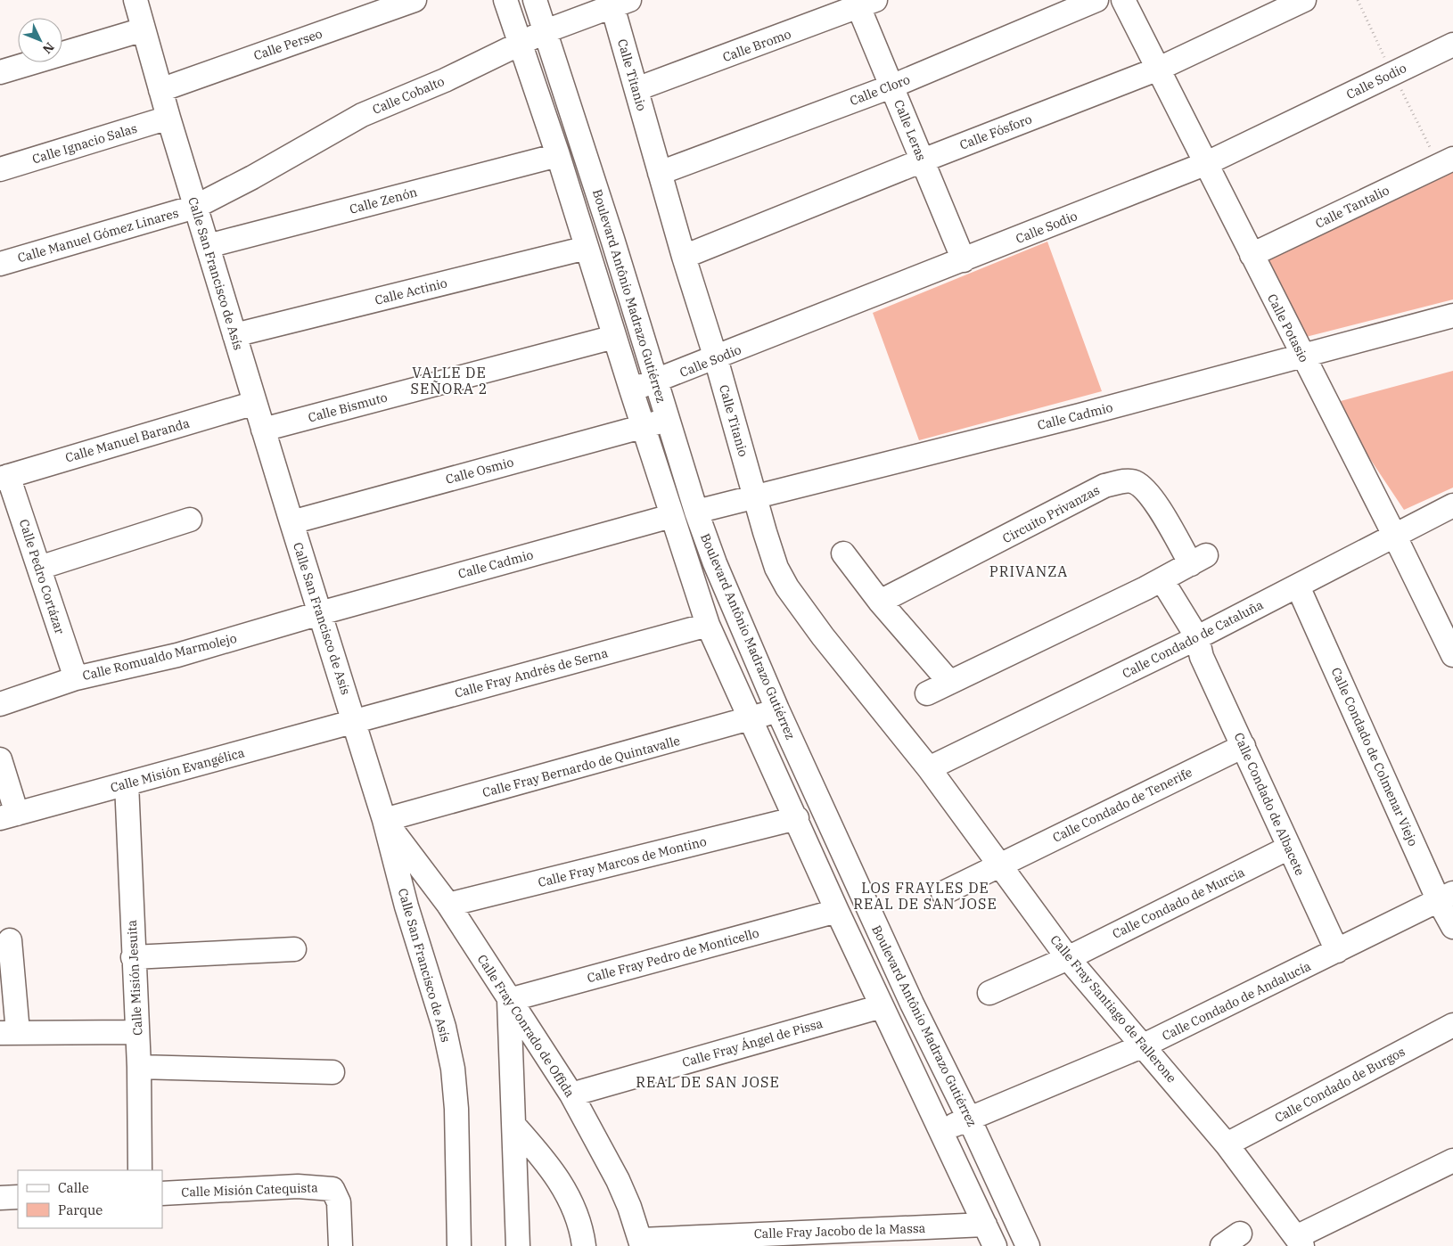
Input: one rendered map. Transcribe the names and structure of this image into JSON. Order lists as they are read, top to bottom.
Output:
{
  "streets": {
    "street": [
      "Calle Perseo",
      "Calle Bromo",
      "Calle Titanio",
      "Calle Sodio",
      "Calle Cloro",
      "Calle Cobalto",
      "Calle Leras",
      "Calle Fósforo",
      "Calle Ignacio Salas",
      "Calle Zenón",
      "Calle Tantalio",
      "Calle Manuel Gómez Linares",
      "Calle San Francisco de Asís",
      "Calle Actinio",
      "Boulevard Antônio Madrazo Gutiérrez",
      "Calle Potasio",
      "Calle Bismuto",
      "Calle Cadmio",
      "Calle Manuel Baranda",
      "Calle Osmio",
      "Circuito Privanzas",
      "Calle Pedro Cortázar",
      "Calle Condado de Cataluña",
      "Calle Romualdo Marmolejo",
      "Calle Fray Andrés de Serna",
      "Calle Condado de Colmenar Viejo",
      "Calle Fray Bernardo de Quintavalle",
      "Calle Misión Evangélica",
      "Calle Condado de Albacete",
      "Calle Condado de Tenerife",
      "Calle Fray Marcos de Montino",
      "Calle Condado de Murcia",
      "Calle Fray Pedro de Monticello",
      "Calle Misión Jesuita",
      "Calle Condado de Andalucía",
      "Calle Fray Santiago de Fallerone",
      "Calle Fray Conrado de Offida",
      "Calle Fray Ángel de Pissa",
      "Calle Condado de Burgos",
      "Calle Misión Catequista",
      "Calle Fray Jacobo de la Massa"
    ]
  },
  "crossings": [
    ["Calle Perseo", "Calle San Francisco de Asís"],
    ["Calle Bromo", "Calle Titanio"],
    ["Calle Bromo", "Calle Leras"],
    ["Calle Titanio", "Calle Sodio"],
    ["Calle Titanio", "Calle Cloro"],
    ["Calle Titanio", "Calle Cobalto"],
    ["Calle Titanio", "Calle Fósforo"],
    ["Calle Titanio", "Calle Cadmio"],
    ["Calle Titanio", "Calle Condado de Cataluña"],
    ["Calle Titanio", "Calle Fray Santiago de Fallerone"],
    ["Calle Sodio", "Calle Leras"],
    ["Calle Sodio", "Boulevard Antônio Madrazo Gutiérrez"],
    ["Calle Sodio", "Calle Potasio"],
    ["Calle Cloro", "Calle Leras"],
    ["Calle Cobalto", "Calle Manuel Gómez Linares"],
    ["Calle Cobalto", "Calle San Francisco de Asís"],
    ["Calle Cobalto", "Boulevard Antônio Madrazo Gutiérrez"],
    ["Calle Leras", "Calle Fósforo"],
    ["Calle Fósforo", "Calle Potasio"],
    ["Calle Ignacio Salas", "Calle San Francisco de Asís"],
    ["Calle Zenón", "Calle San Francisco de Asís"],
    ["Calle Zenón", "Boulevard Antônio Madrazo Gutiérrez"],
    ["Calle Tantalio", "Calle Potasio"],
    ["Calle Manuel Gómez Linares", "Calle San Francisco de Asís"],
    ["Calle San Francisco de Asís", "Calle Actinio"],
    ["Calle San Francisco de Asís", "Calle Bismuto"],
    ["Calle San Francisco de Asís", "Calle Cadmio"],
    ["Calle San Francisco de Asís", "Calle Manuel Baranda"],
    ["Calle San Francisco de Asís", "Calle Osmio"],
    ["Calle San Francisco de Asís", "Calle Romualdo Marmolejo"],
    ["Calle San Francisco de Asís", "Calle Fray Andrés de Serna"],
    ["Calle San Francisco de Asís", "Calle Fray Bernardo de Quintavalle"],
    ["Calle San Francisco de Asís", "Calle Misión Evangélica"],
    ["Calle San Francisco de Asís", "Calle Fray Conrado de Offida"],
    ["Calle Actinio", "Boulevard Antônio Madrazo Gutiérrez"],
    ["Boulevard Antônio Madrazo Gutiérrez", "Calle Bismuto"],
    ["Boulevard Antônio Madrazo Gutiérrez", "Calle Cadmio"],
    ["Boulevard Antônio Madrazo Gutiérrez", "Calle Osmio"],
    ["Boulevard Antônio Madrazo Gutiérrez", "Calle Fray Andrés de Serna"],
    ["Boulevard Antônio Madrazo Gutiérrez", "Calle Fray Bernardo de Quintavalle"],
    ["Boulevard Antônio Madrazo Gutiérrez", "Calle Fray Marcos de Montino"],
    ["Boulevard Antônio Madrazo Gutiérrez", "Calle Fray Pedro de Monticello"],
    ["Boulevard Antônio Madrazo Gutiérrez", "Calle Condado de Andalucía"],
    ["Boulevard Antônio Madrazo Gutiérrez", "Calle Fray Ángel de Pissa"],
    ["Boulevard Antônio Madrazo Gutiérrez", "Calle Fray Jacobo de la Massa"],
    ["Calle Potasio", "Calle Cadmio"],
    ["Calle Potasio", "Calle Condado de Cataluña"],
    ["Calle Cadmio", "Calle Romualdo Marmolejo"],
    ["Calle Manuel Baranda", "Calle Pedro Cortázar"],
    ["Calle Pedro Cortázar", "Calle Romualdo Marmolejo"],
    ["Calle Condado de Cataluña", "Calle Condado de Colmenar Viejo"],
    ["Calle Condado de Cataluña", "Calle Condado de Albacete"],
    ["Calle Condado de Cataluña", "Calle Fray Santiago de Fallerone"],
    ["Calle Fray Andrés de Serna", "Calle Misión Evangélica"],
    ["Calle Condado de Colmenar Viejo", "Calle Condado de Andalucía"],
    ["Calle Fray Bernardo de Quintavalle", "Calle Fray Conrado de Offida"],
    ["Calle Misión Evangélica", "Calle Misión Jesuita"],
    ["Calle Condado de Albacete", "Calle Condado de Tenerife"],
    ["Calle Condado de Albacete", "Calle Condado de Murcia"],
    ["Calle Condado de Albacete", "Calle Condado de Andalucía"],
    ["Calle Condado de Tenerife", "Calle Fray Santiago de Fallerone"],
    ["Calle Fray Marcos de Montino", "Calle Fray Conrado de Offida"],
    ["Calle Condado de Murcia", "Calle Fray Santiago de Fallerone"],
    ["Calle Fray Pedro de Monticello", "Calle Fray Conrado de Offida"],
    ["Calle Condado de Andalucía", "Calle Fray Santiago de Fallerone"],
    ["Calle Fray Santiago de Fallerone", "Calle Condado de Burgos"],
    ["Calle Fray Conrado de Offida", "Calle Fray Ángel de Pissa"],
    ["Calle Fray Conrado de Offida", "Calle Fray Jacobo de la Massa"]
  ],
  "districts": [
    "VALLE DE SEÑORA 2",
    "PRIVANZA",
    "LOS FRAYLES DE REAL DE SAN JOSE",
    "REAL DE SAN JOSE"
  ],
  "legend": ["Calle", "Parque"],
  "north": "bottom right"
}
